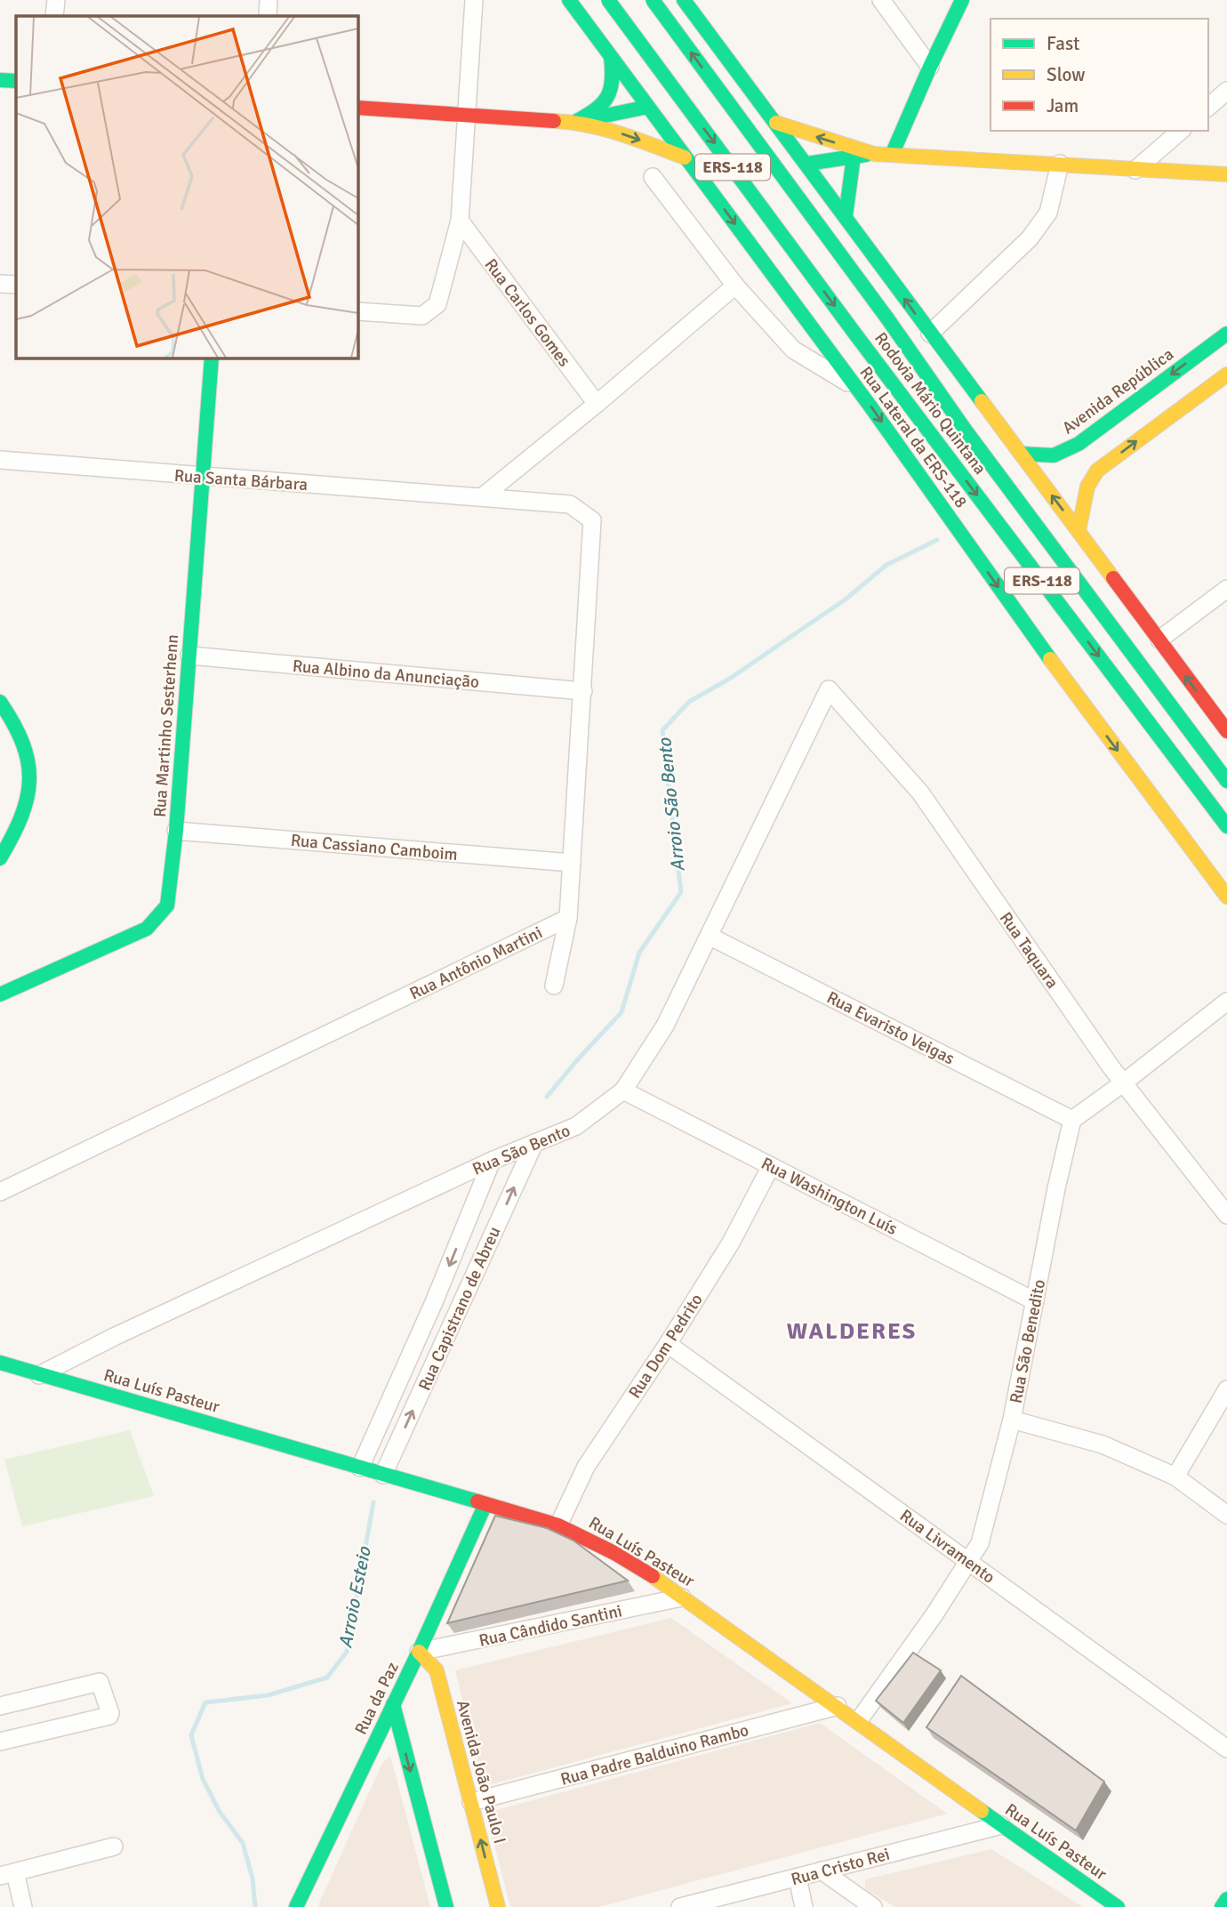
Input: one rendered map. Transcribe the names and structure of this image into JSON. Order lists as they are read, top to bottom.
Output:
{
  "streets": {
    "main road": [
      "ERS-118",
      "Avenida República",
      "Rodovia Mário Quintana",
      "Rua Lateral da ERS-118",
      "Rua Martinho Sesterhenn",
      "Rua Luís Pasteur",
      "Rua da Paz",
      "Avenida João Paulo I"
    ],
    "street": [
      "Rua Carlos Gomes",
      "Rua Santa Bárbara",
      "Rua Albino da Anunciação",
      "Rua Cassiano Camboim",
      "Rua Taquara",
      "Rua Antônio Martini",
      "Rua Evaristo Veigas",
      "Rua São Bento",
      "Rua Washington Luís",
      "Rua Capistrano de Abreu",
      "Rua São Benedito",
      "Rua Dom Pedrito",
      "Rua Livramento",
      "Rua Cândido Santini",
      "Rua Padre Balduino Rambo",
      "Rua Cristo Rei"
    ]
  },
  "crossings": [
    ["Rua Santa Bárbara", "Rua Albino da Anunciação"],
    ["Rua Santa Bárbara", "Rua Martinho Sesterhenn"],
    ["Rua Albino da Anunciação", "Rua Martinho Sesterhenn"],
    ["Rua Martinho Sesterhenn", "Rua Cassiano Camboim"],
    ["Rua Taquara", "Rua São Bento"],
    ["Rua Evaristo Veigas", "Rua São Bento"],
    ["Rua Evaristo Veigas", "Rua São Benedito"],
    ["Rua São Bento", "Rua Washington Luís"],
    ["Rua São Bento", "Rua Capistrano de Abreu"],
    ["Rua São Bento", "Rua Luís Pasteur"],
    ["Rua Washington Luís", "Rua São Benedito"],
    ["Rua Washington Luís", "Rua Dom Pedrito"],
    ["Rua Capistrano de Abreu", "Rua Luís Pasteur"],
    ["Rua São Benedito", "Rua Luís Pasteur"],
    ["Rua São Benedito", "Rua Livramento"],
    ["Rua Dom Pedrito", "Rua Luís Pasteur"],
    ["Rua Dom Pedrito", "Rua Livramento"],
    ["Rua Luís Pasteur", "Rua Cândido Santini"],
    ["Rua Luís Pasteur", "Rua da Paz"],
    ["Rua Luís Pasteur", "Rua Padre Balduino Rambo"],
    ["Rua Luís Pasteur", "Rua Cristo Rei"],
    ["Rua Cândido Santini", "Rua da Paz"],
    ["Rua Cândido Santini", "Avenida João Paulo I"],
    ["Rua da Paz", "Avenida João Paulo I"],
    ["Rua Padre Balduino Rambo", "Avenida João Paulo I"]
  ],
  "districts": ["WALDERES"],
  "water": ["Arroio São Bento", "Arroio Esteio"],
  "legend": ["Fast", "Slow", "Jam"]
}
